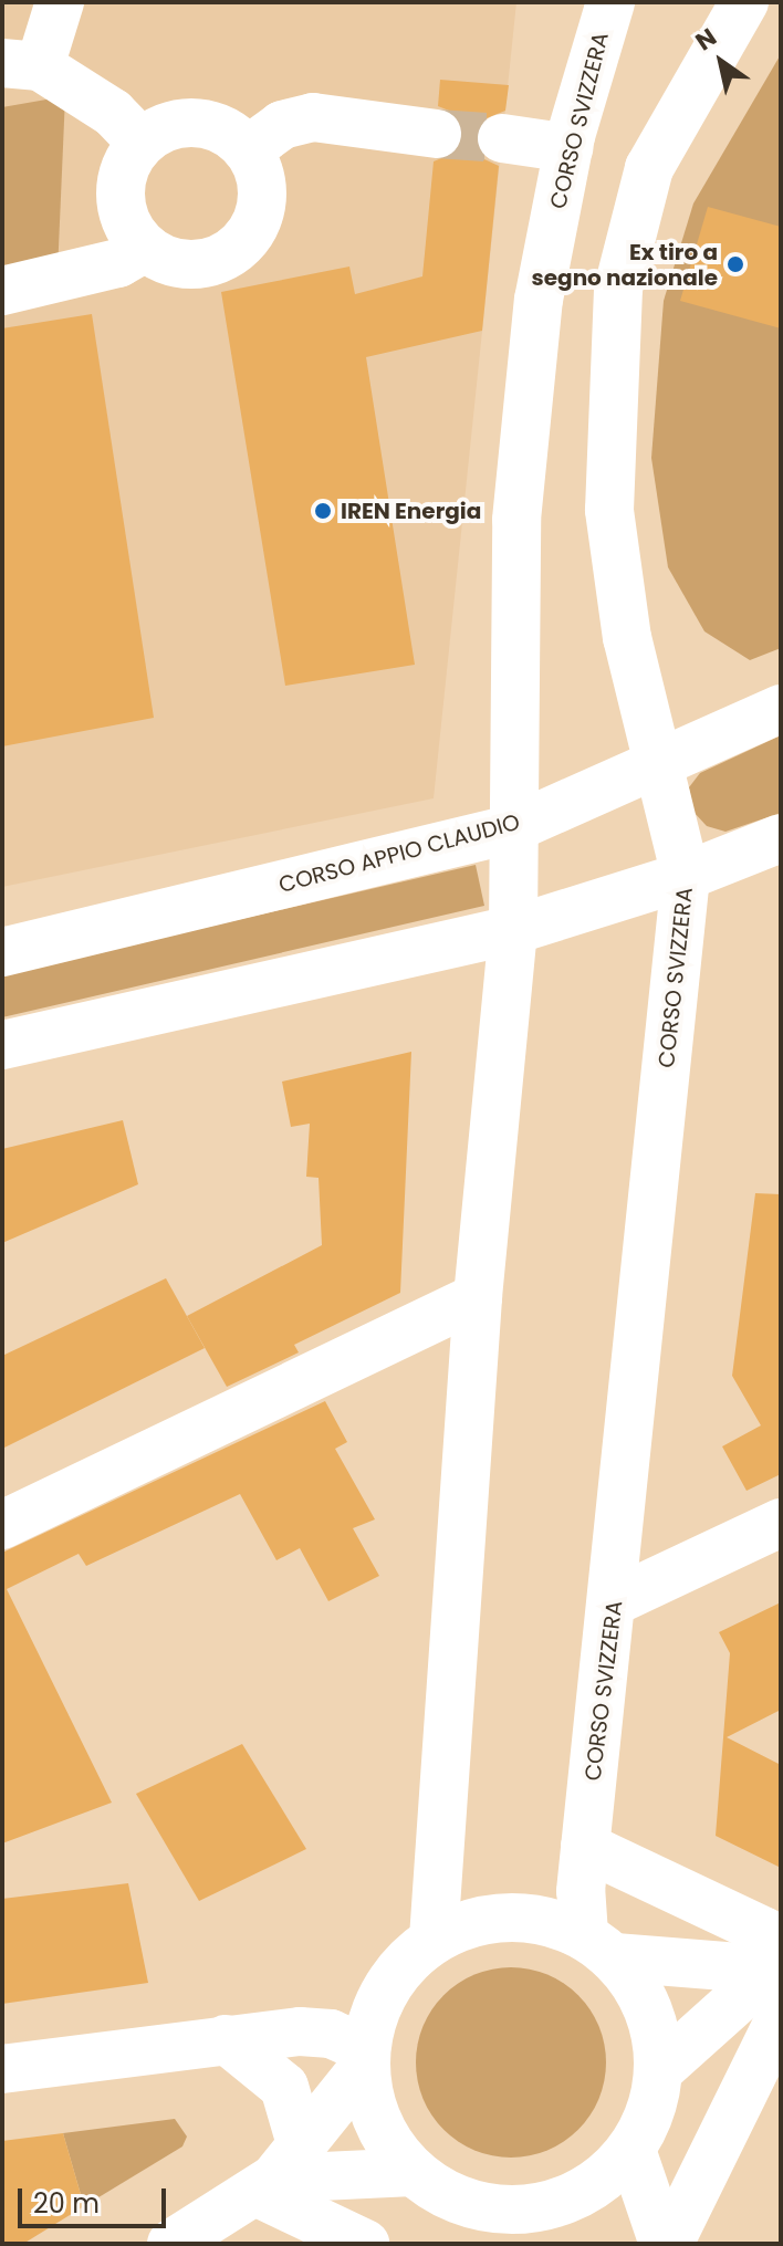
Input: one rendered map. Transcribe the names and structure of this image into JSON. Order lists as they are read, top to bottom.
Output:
{
  "streets": {
    "street": ["CORSO SVIZZERA", "CORSO APPIO CLAUDIO"]
  },
  "crossings": [
    ["CORSO SVIZZERA", "CORSO APPIO CLAUDIO"]
  ],
  "places": ["Ex tiro a segno nazionale", "IREN Energia"],
  "scale_bar": "20 m",
  "north": "top left"
}
